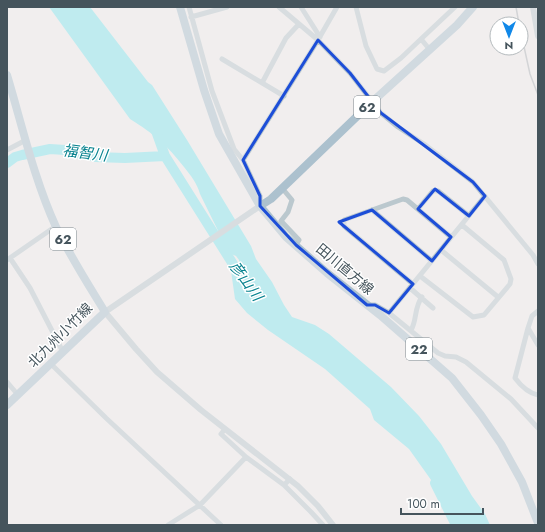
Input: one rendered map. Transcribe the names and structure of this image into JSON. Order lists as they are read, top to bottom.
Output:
{
  "streets": {
    "main road": [
      "62",
      "田川直方線",
      "北九州小竹線",
      "22"
    ]
  },
  "crossings": [
    ["62", "田川直方線"]
  ],
  "water": ["福智川", "彦山川"],
  "scale_bar": "100 m",
  "north": "bottom"
}
